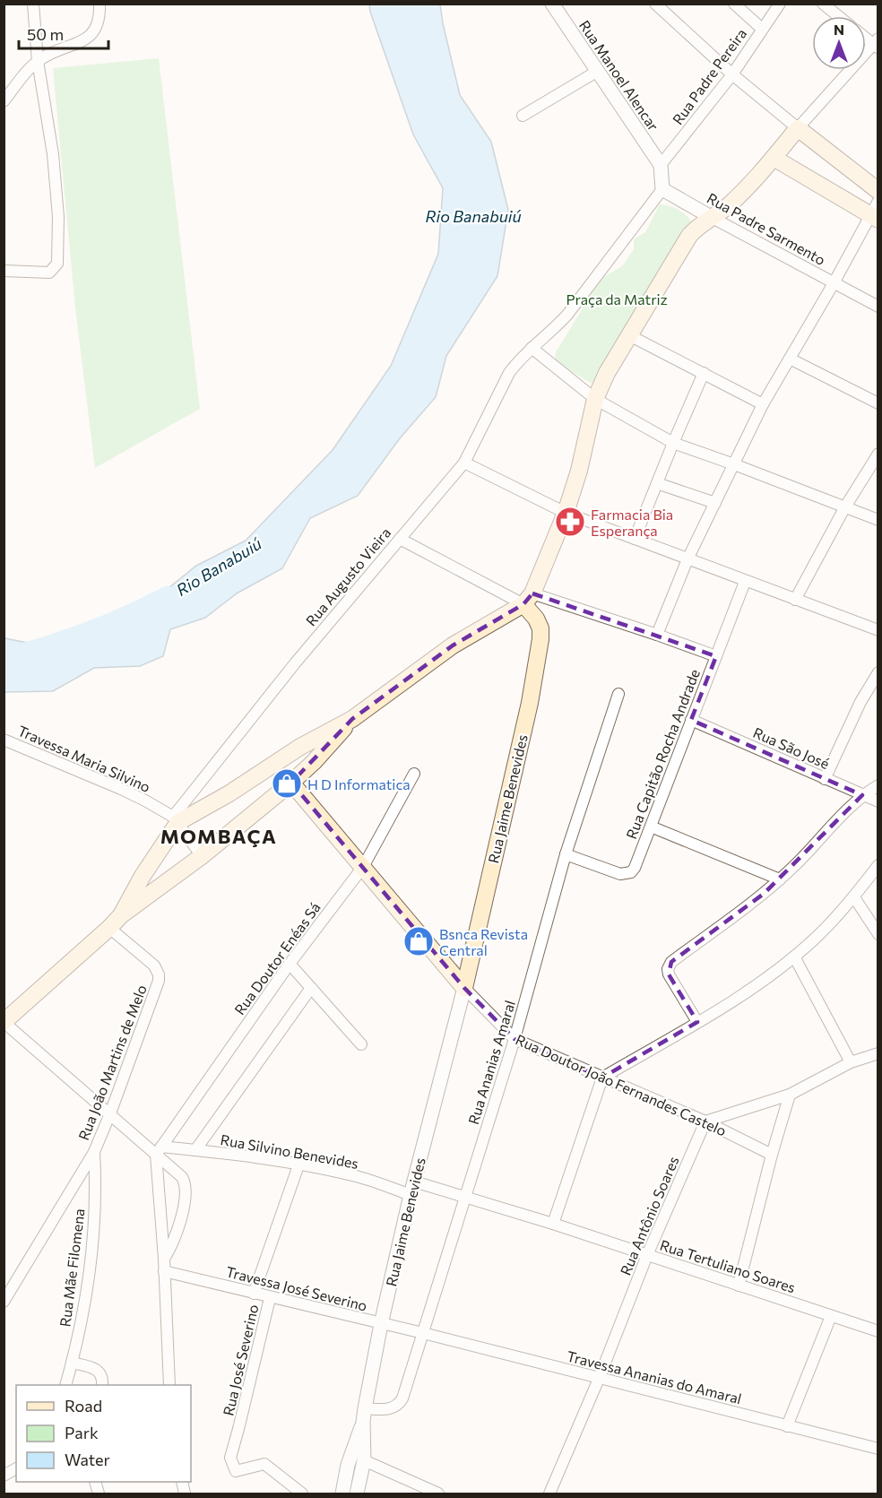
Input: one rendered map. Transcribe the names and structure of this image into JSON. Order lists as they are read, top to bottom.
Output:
{
  "streets": {
    "main road": ["Rua Jaime Benevides", "Rua Doutor João Fernandes Castelo"],
    "street": [
      "Rua Manoel Alencar",
      "Rua Padre Pereira",
      "Rua Padre Sarmento",
      "Rua Augusto Vieira",
      "Rua São José",
      "Rua Capitão Rocha Andrade",
      "Travessa Maria Silvino",
      "Rua Doutor Enéas Sá",
      "Rua João Martins de Melo",
      "Rua Ananias Amaral",
      "Rua Silvino Benevides",
      "Rua Antônio Soares",
      "Rua Tertuliano Soares",
      "Rua Mãe Filomena",
      "Travessa José Severino",
      "Rua José Severino",
      "Travessa Ananias do Amaral"
    ]
  },
  "crossings": [
    ["Rua Manoel Alencar", "Rua Padre Pereira"],
    ["Rua Padre Sarmento", "Rua Augusto Vieira"],
    ["Rua Augusto Vieira", "Travessa Maria Silvino"],
    ["Rua São José", "Rua Capitão Rocha Andrade"],
    ["Rua Capitão Rocha Andrade", "Rua Ananias Amaral"],
    ["Rua Jaime Benevides", "Rua Ananias Amaral"],
    ["Rua Jaime Benevides", "Rua Doutor João Fernandes Castelo"],
    ["Rua Jaime Benevides", "Rua Silvino Benevides"],
    ["Rua Jaime Benevides", "Rua Tertuliano Soares"],
    ["Rua Jaime Benevides", "Travessa José Severino"],
    ["Rua Doutor Enéas Sá", "Rua Doutor João Fernandes Castelo"],
    ["Rua Doutor Enéas Sá", "Rua Silvino Benevides"],
    ["Rua João Martins de Melo", "Rua Mãe Filomena"],
    ["Rua Ananias Amaral", "Rua Doutor João Fernandes Castelo"],
    ["Rua Ananias Amaral", "Rua Tertuliano Soares"],
    ["Rua Ananias Amaral", "Travessa José Severino"],
    ["Rua Ananias Amaral", "Travessa Ananias do Amaral"],
    ["Rua Doutor João Fernandes Castelo", "Rua Antônio Soares"],
    ["Rua Silvino Benevides", "Rua Tertuliano Soares"],
    ["Rua Silvino Benevides", "Rua José Severino"],
    ["Rua Antônio Soares", "Rua Tertuliano Soares"],
    ["Rua Antônio Soares", "Travessa Ananias do Amaral"],
    ["Travessa José Severino", "Rua José Severino"],
    ["Travessa José Severino", "Travessa Ananias do Amaral"]
  ],
  "districts": ["MOMBAÇA"],
  "water": ["Rio Banabuiú"],
  "parks": ["Praça da Matriz"],
  "places": {
    "pharmacy": ["Farmacia Bia Esperança"],
    "shop": ["H D Informatica", "Bsnca Revista Central"]
  },
  "legend": ["Road", "Park", "Water"],
  "scale_bar": "50 m",
  "north": "top"
}
